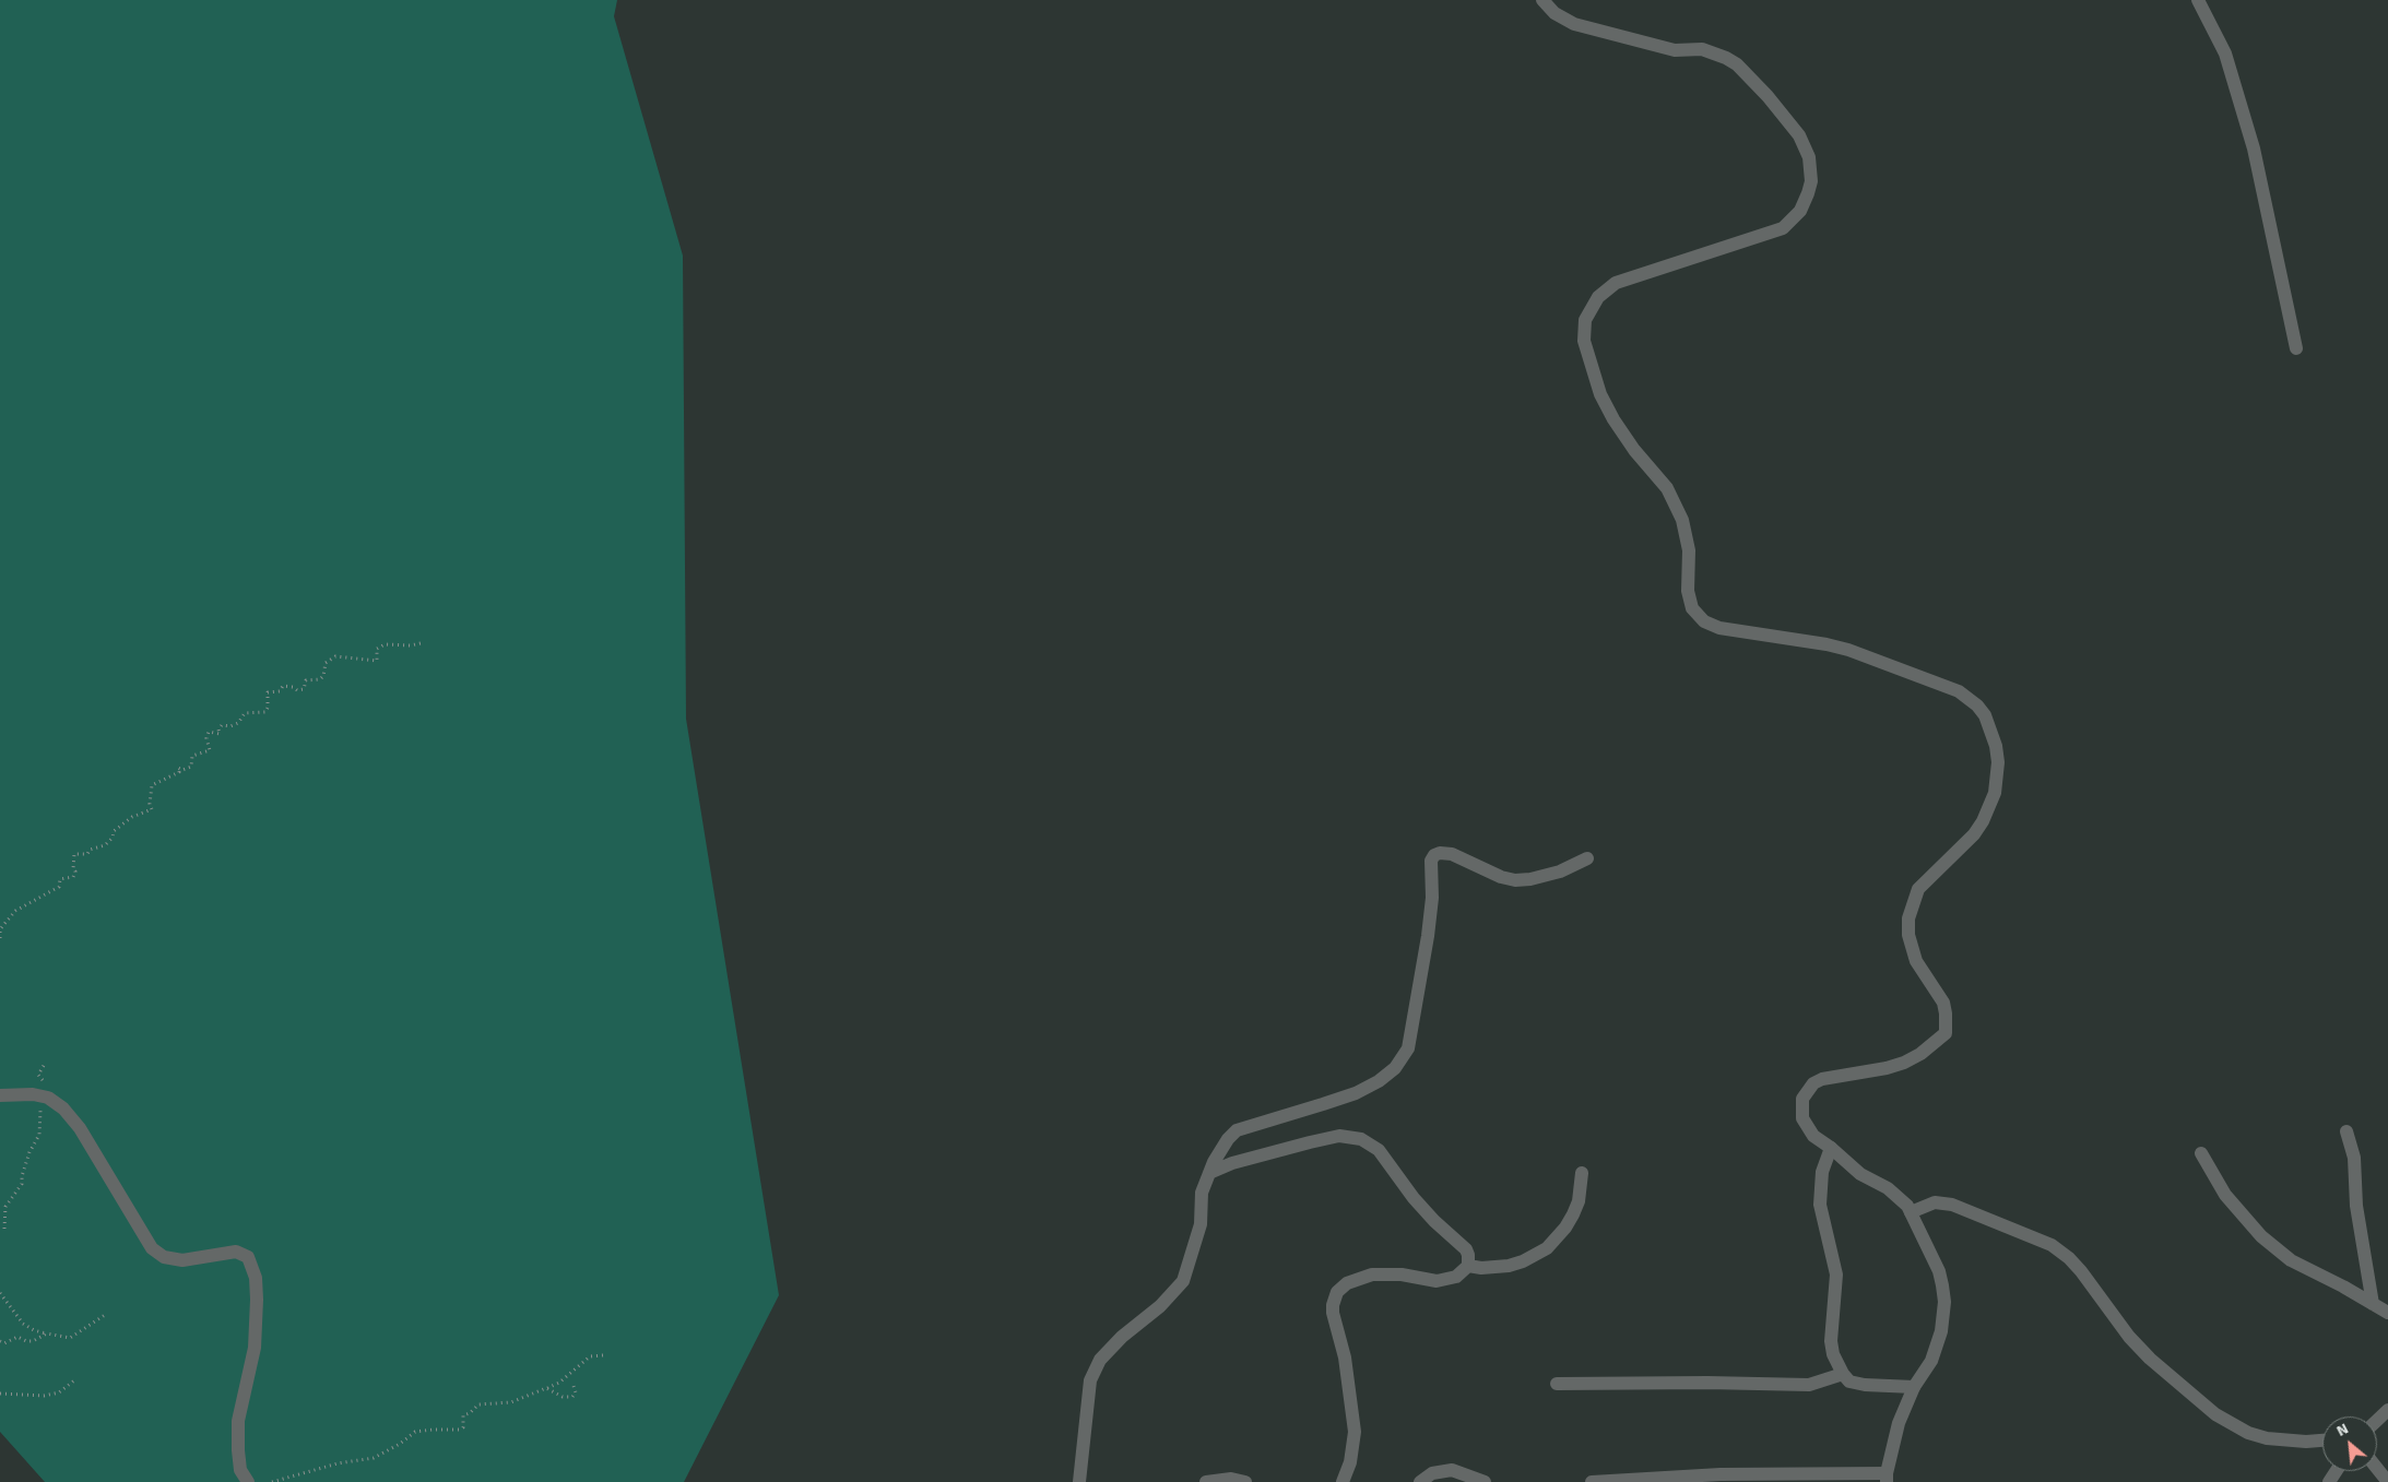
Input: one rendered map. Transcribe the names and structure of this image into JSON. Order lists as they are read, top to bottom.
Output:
{
  "north": "top left"
}
